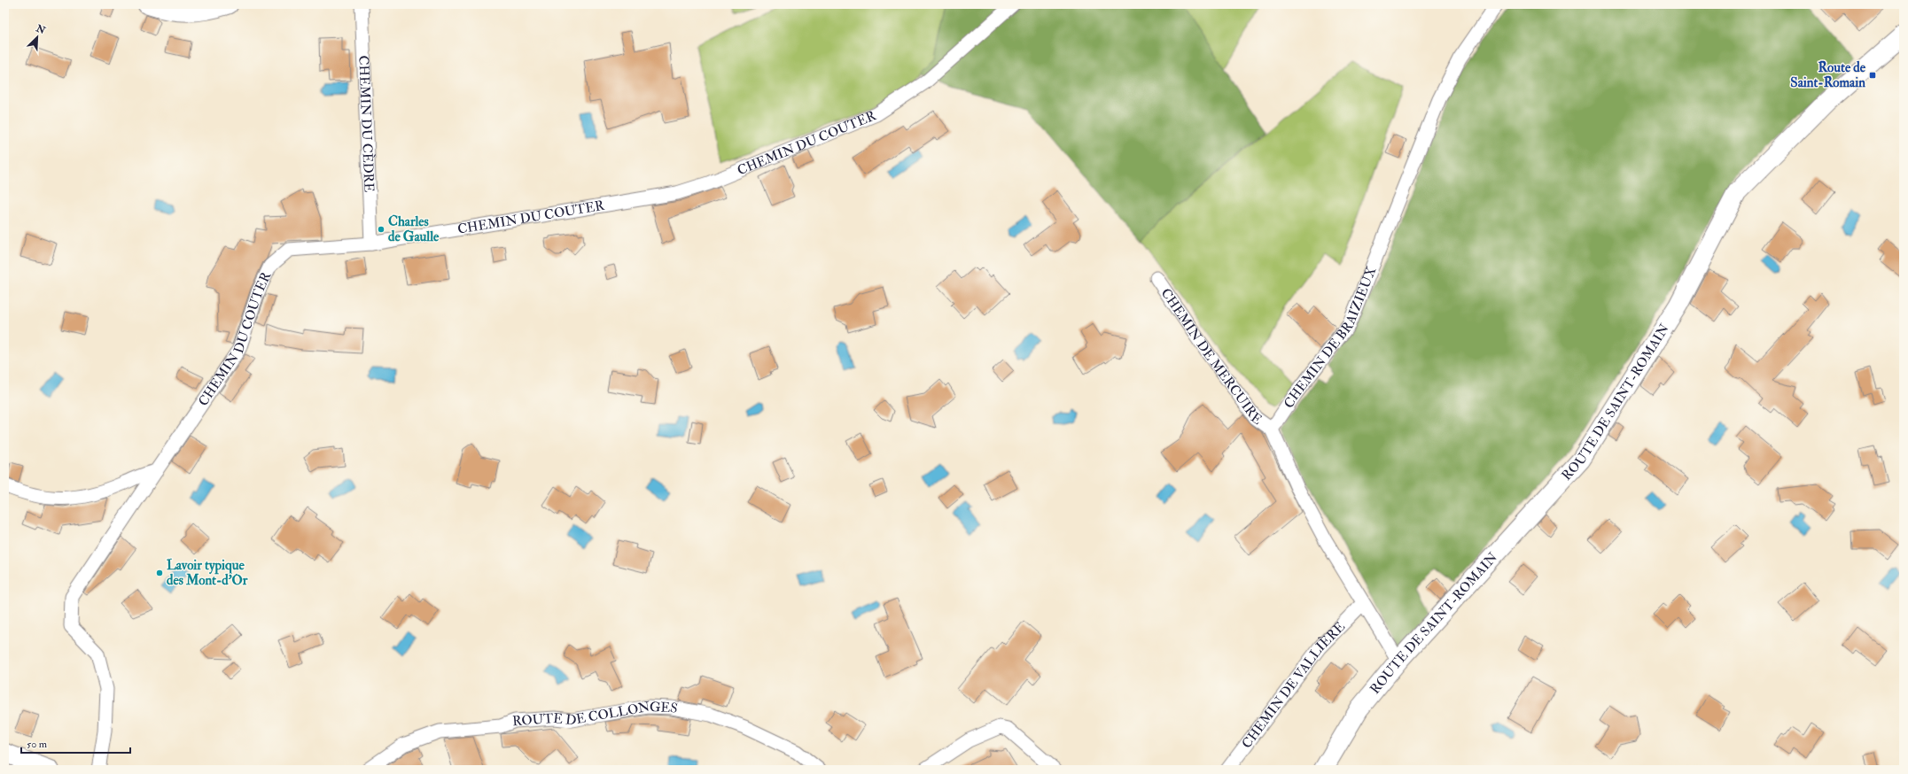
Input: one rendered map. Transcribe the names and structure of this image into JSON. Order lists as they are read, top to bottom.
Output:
{
  "streets": {
    "main road": ["ROUTE DE SAINT-ROMAIN"],
    "street": [
      "CHEMIN DU CÈDRE",
      "CHEMIN DU COUTER",
      "CHEMIN DE BRAIZIEUX",
      "CHEMIN DE MERCUIRE",
      "CHEMIN DE VALLIÈRE",
      "ROUTE DE COLLONGES"
    ]
  },
  "crossings": [
    ["CHEMIN DU CÈDRE", "CHEMIN DU COUTER"],
    ["CHEMIN DE BRAIZIEUX", "CHEMIN DE MERCUIRE"]
  ],
  "places": {
    "transit": ["Route de Saint-Romain"],
    "other": ["Charles de Gaulle", "Lavoir typique des Mont-d'Or"]
  },
  "scale_bar": "50 m",
  "north": "top right"
}
